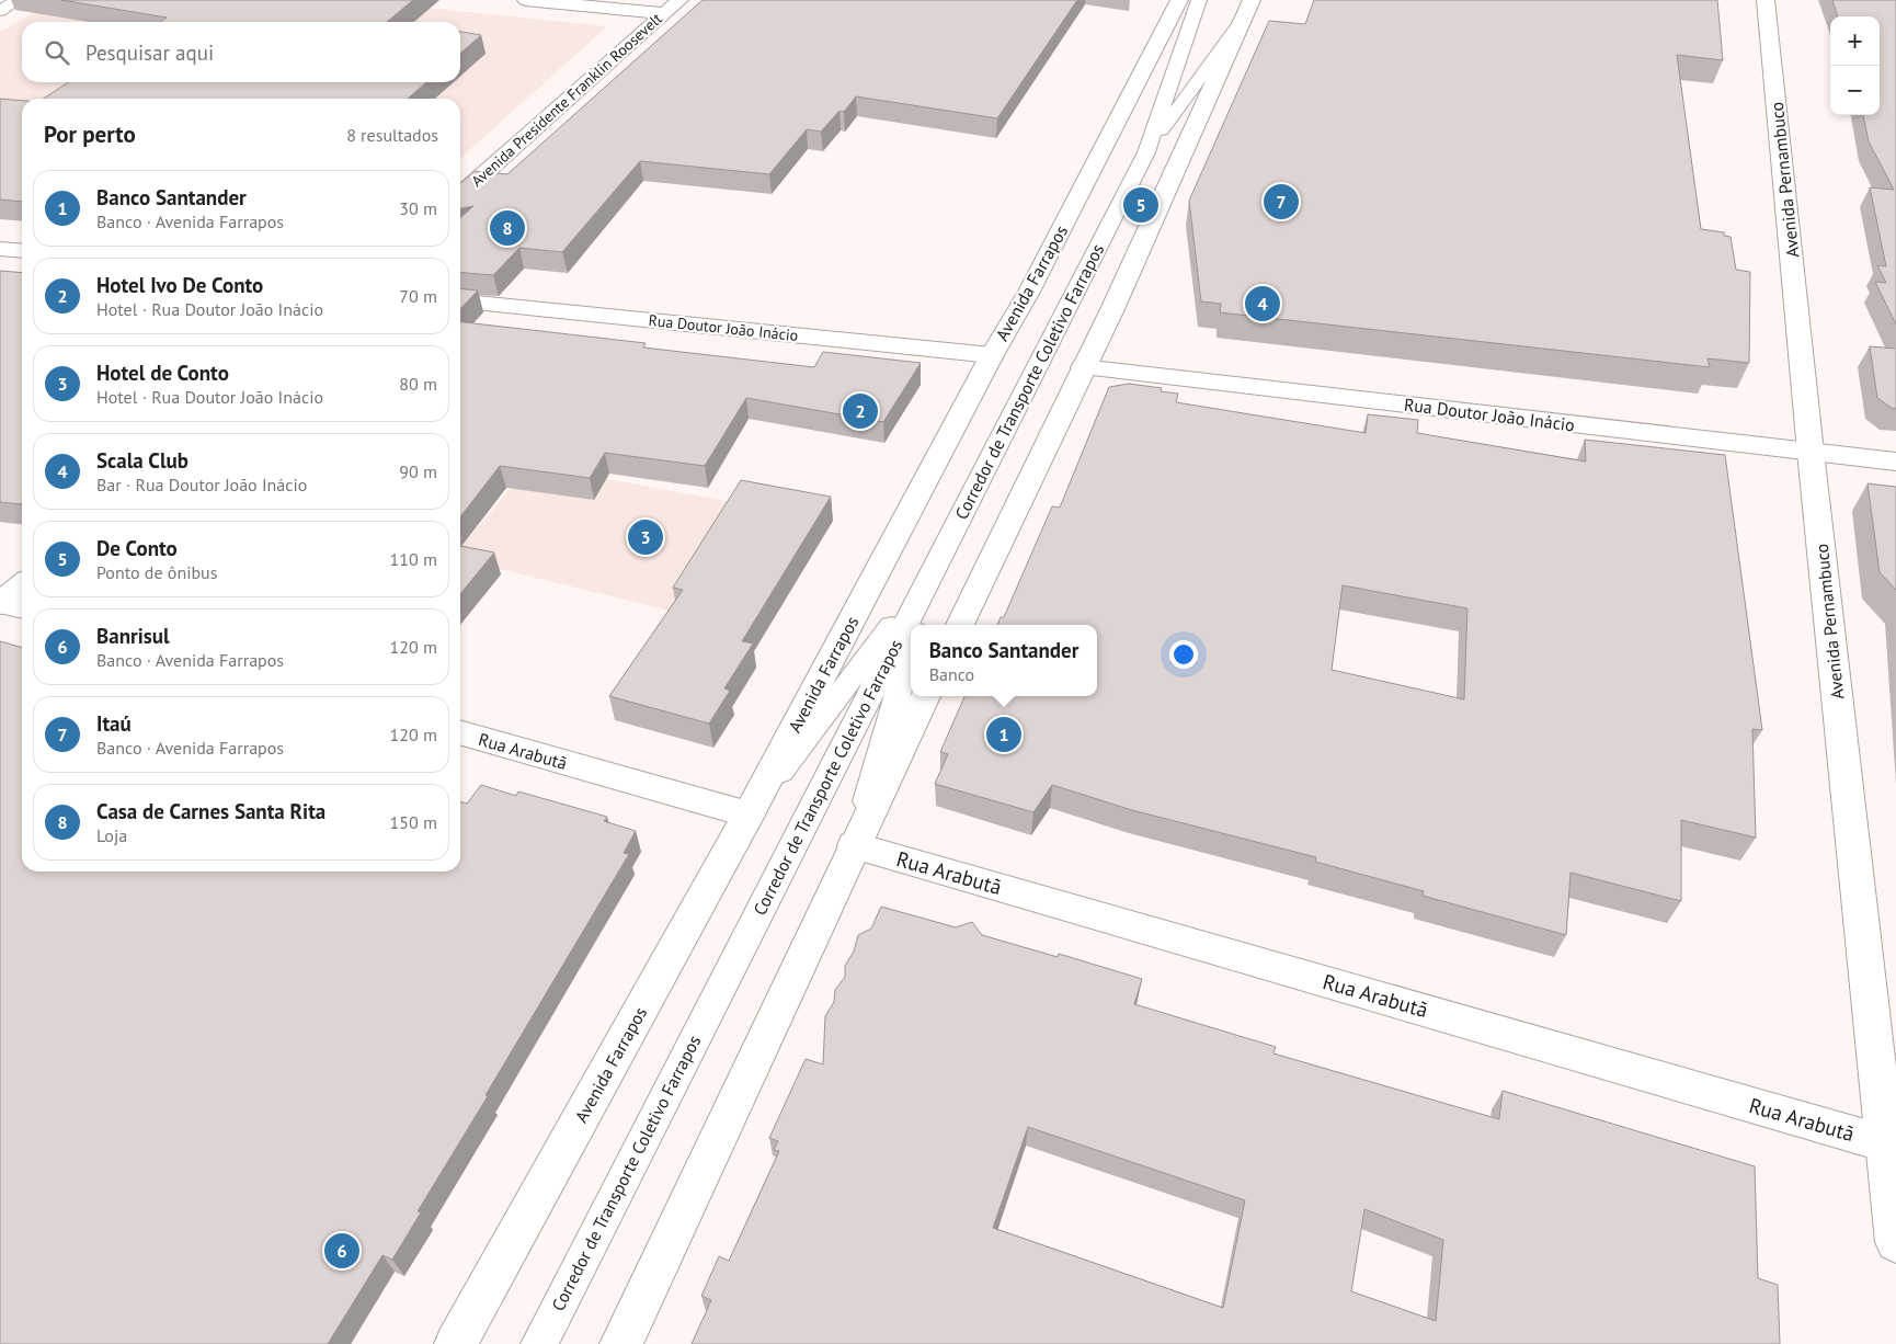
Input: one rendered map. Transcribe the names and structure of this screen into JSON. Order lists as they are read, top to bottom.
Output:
{
  "streets": {
    "street": [
      "Avenida Presidente Franklin Roosevelt",
      "Avenida Pernambuco",
      "Avenida Farrapos",
      "Rua Doutor João Inácio",
      "Rua Arabutã"
    ],
    "lane": ["Corredor de Transporte Coletivo Farrapos"]
  },
  "crossings": [
    ["Avenida Pernambuco", "Rua Doutor João Inácio"],
    ["Avenida Pernambuco", "Rua Arabutã"],
    ["Avenida Farrapos", "Rua Doutor João Inácio"],
    ["Avenida Farrapos", "Rua Arabutã"]
  ],
  "page": {
    "map_buttons": ["+", "−"],
    "search": "Pesquisar aqui",
    "heading": ["Por perto", "8 resultados"],
    "list": [
      {
        "mark": "1",
        "name": "Banco Santander",
        "note": "Banco · Avenida Farrapos",
        "value": "30 m"
      },
      {
        "mark": "2",
        "name": "Hotel Ivo De Conto",
        "note": "Hotel · Rua Doutor João Inácio",
        "value": "70 m"
      },
      {
        "mark": "3",
        "name": "Hotel de Conto",
        "note": "Hotel · Rua Doutor João Inácio",
        "value": "80 m"
      },
      {
        "mark": "4",
        "name": "Scala Club",
        "note": "Bar · Rua Doutor João Inácio",
        "value": "90 m"
      },
      {
        "mark": "5",
        "name": "De Conto",
        "note": "Ponto de ônibus",
        "value": "110 m"
      },
      {
        "mark": "6",
        "name": "Banrisul",
        "note": "Banco · Avenida Farrapos",
        "value": "120 m"
      },
      {
        "mark": "7",
        "name": "Itaú",
        "note": "Banco · Avenida Farrapos",
        "value": "120 m"
      },
      {
        "mark": "8",
        "name": "Casa de Carnes Santa Rita",
        "note": "Loja",
        "value": "150 m"
      }
    ],
    "pins": [
      "7",
      "5",
      "8",
      "4",
      "2",
      "3",
      "1",
      "6"
    ],
    "popup": ["Banco Santander", "Banco"]
  }
}
